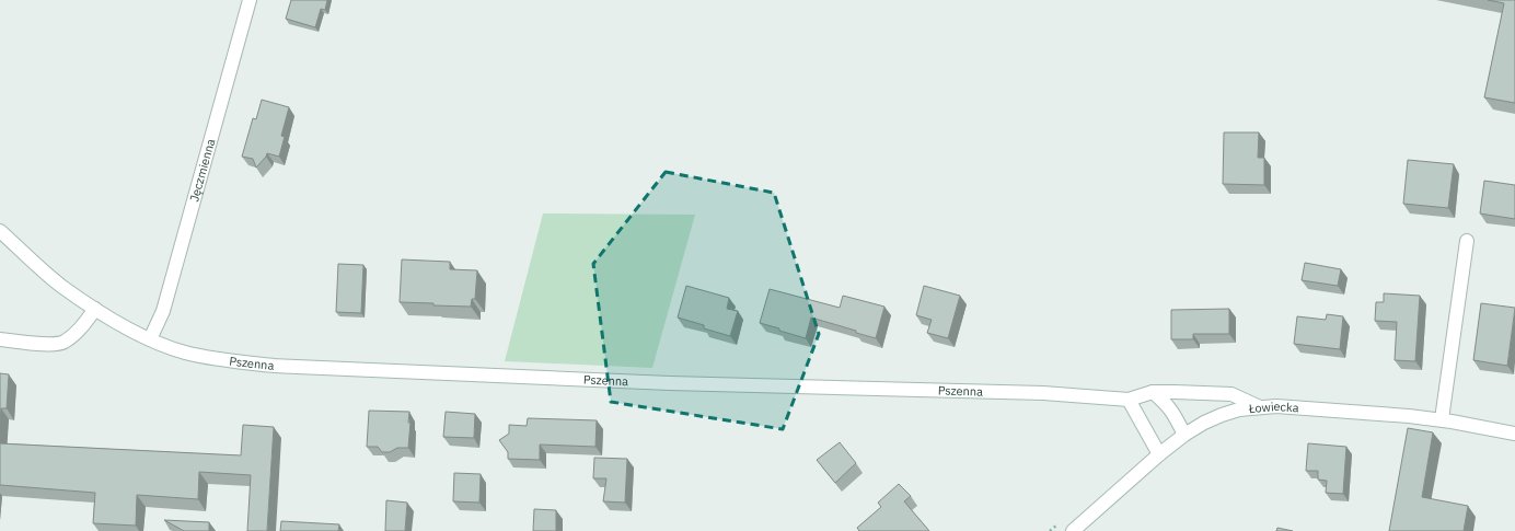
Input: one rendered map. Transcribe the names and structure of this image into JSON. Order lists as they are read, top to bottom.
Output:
{
  "streets": {
    "street": ["Jęczmienna", "Pszenna", "Łowiecka"]
  },
  "crossings": [
    ["Jęczmienna", "Pszenna"],
    ["Pszenna", "Łowiecka"]
  ]
}
